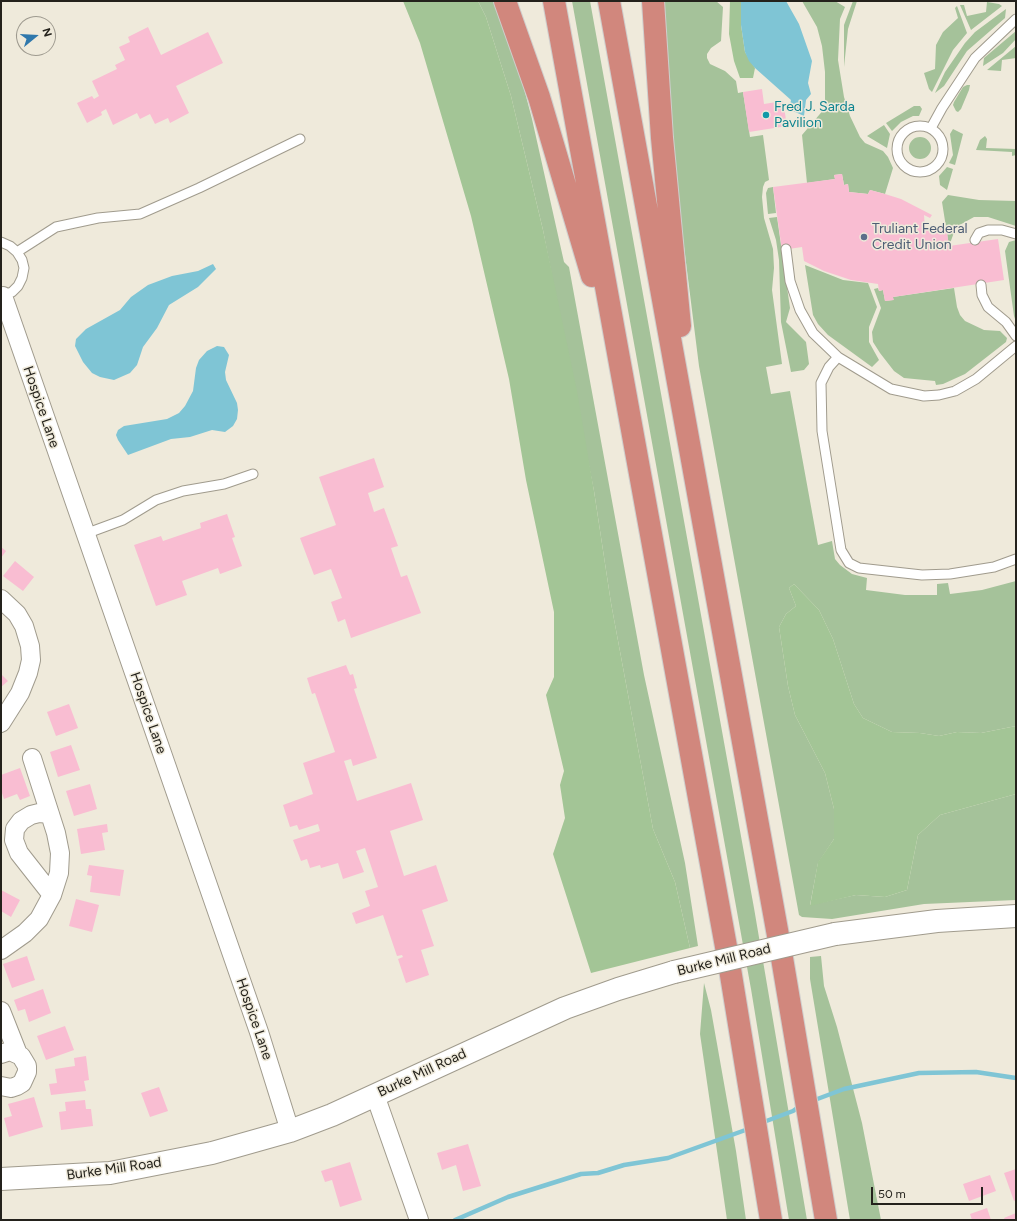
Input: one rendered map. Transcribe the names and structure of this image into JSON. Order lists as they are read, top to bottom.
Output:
{
  "streets": {
    "street": ["Hospice Lane", "Burke Mill Road"]
  },
  "crossings": [
    ["Hospice Lane", "Burke Mill Road"]
  ],
  "places": ["Fred J. Sarda Pavilion", "Truliant Federal Credit Union"],
  "scale_bar": "50 m",
  "north": "right"
}
